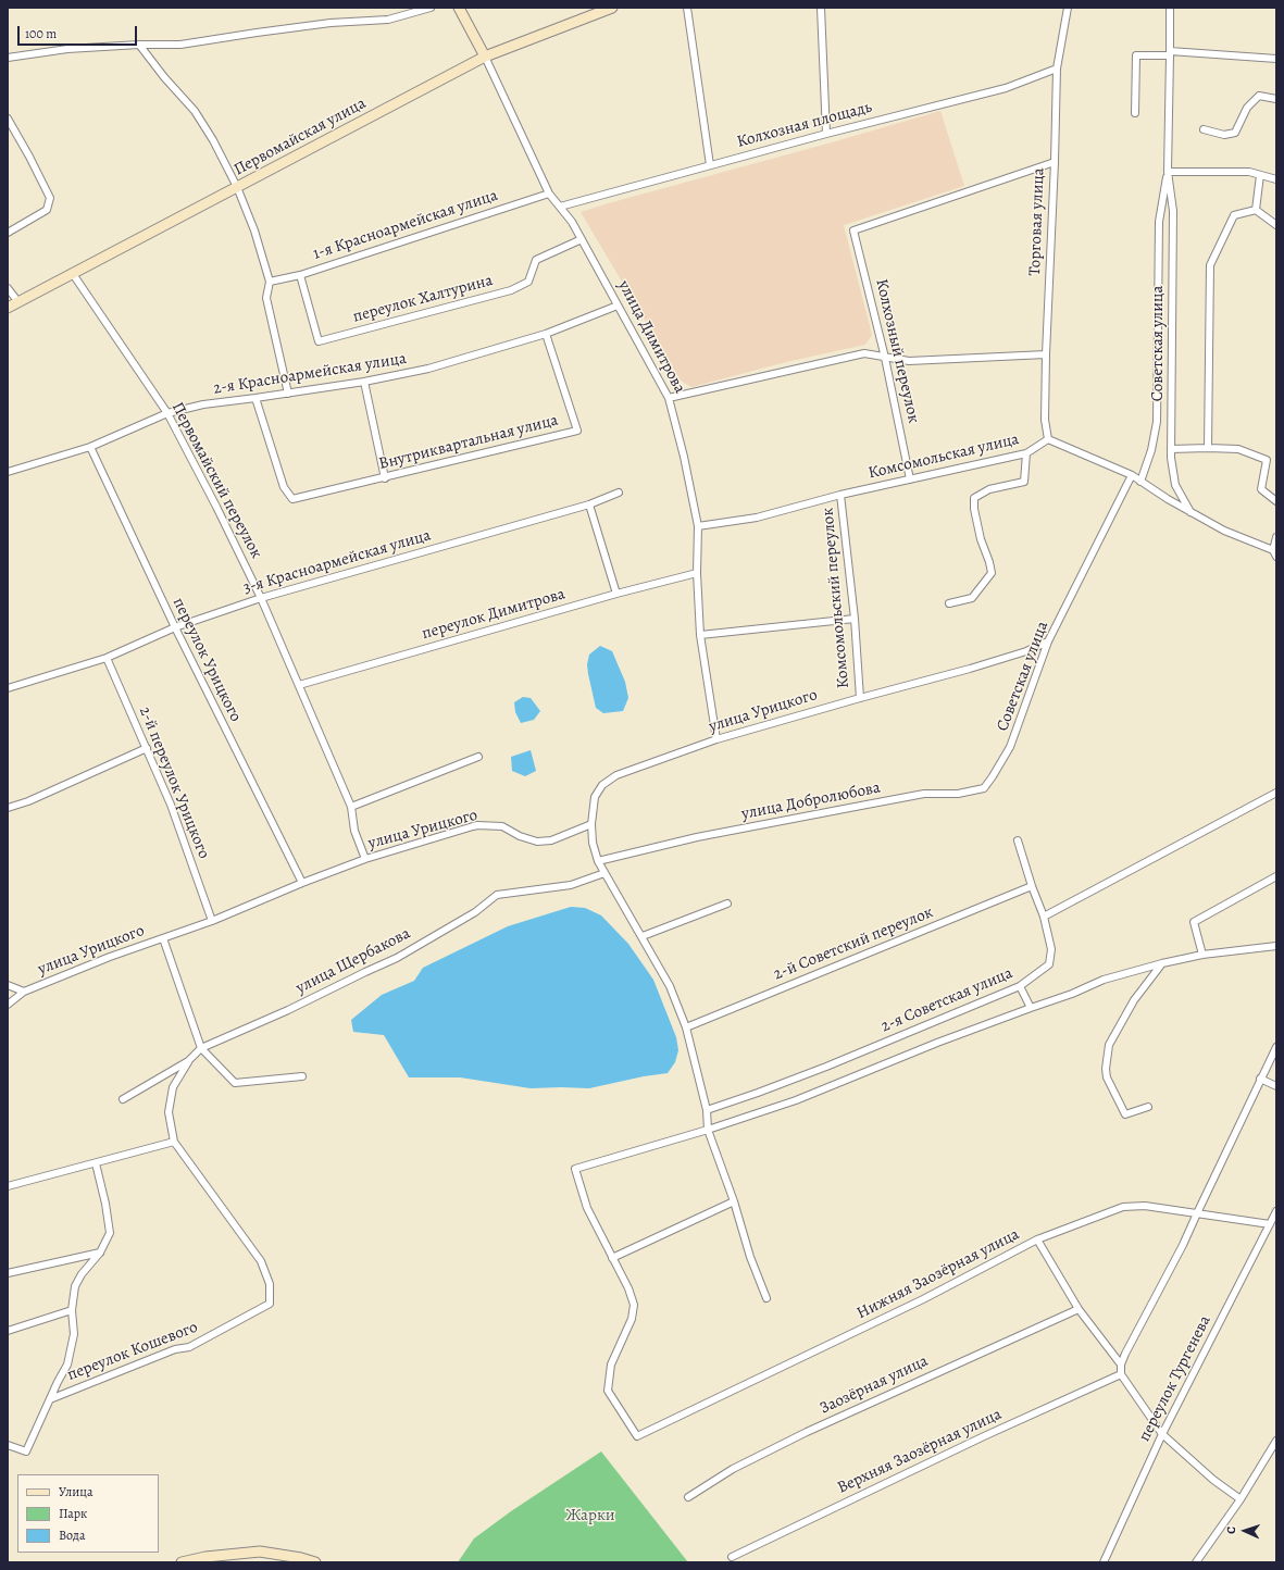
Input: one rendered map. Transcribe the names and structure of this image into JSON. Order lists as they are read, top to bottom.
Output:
{
  "streets": {
    "main road": ["Первомайская улица", "улица Димитрова"],
    "street": [
      "Колхозная площадь",
      "Торговая улица",
      "1-я Красноармейская улица",
      "переулок Халтурина",
      "Советская улица",
      "Колхозный переулок",
      "2-я Красноармейская улица",
      "Внутриквартальная улица",
      "Комсомольская улица",
      "Первомайский переулок",
      "3-я Красноармейская улица",
      "Комсомольский переулок",
      "переулок Димитрова",
      "переулок Урицкого",
      "улица Урицкого",
      "2-й переулок Урицкого",
      "улица Добролюбова",
      "2-й Советский переулок",
      "улица Щербакова",
      "2-я Советская улица",
      "Нижняя Заозёрная улица",
      "переулок Кошевого",
      "переулок Тургенева",
      "Заозёрная улица",
      "Верхняя Заозёрная улица"
    ]
  },
  "crossings": [
    ["Колхозная площадь", "Торговая улица"],
    ["Колхозная площадь", "улица Димитрова"],
    ["Первомайская улица", "улица Димитрова"],
    ["Первомайская улица", "Первомайский переулок"],
    ["Торговая улица", "Колхозный переулок"],
    ["Торговая улица", "Комсомольская улица"],
    ["1-я Красноармейская улица", "переулок Халтурина"],
    ["1-я Красноармейская улица", "улица Димитрова"],
    ["переулок Халтурина", "улица Димитрова"],
    ["улица Димитрова", "2-я Красноармейская улица"],
    ["улица Димитрова", "Комсомольская улица"],
    ["улица Димитрова", "переулок Димитрова"],
    ["улица Димитрова", "улица Урицкого"],
    ["Советская улица", "улица Урицкого"],
    ["Советская улица", "улица Добролюбова"],
    ["Колхозный переулок", "Комсомольская улица"],
    ["2-я Красноармейская улица", "Внутриквартальная улица"],
    ["2-я Красноармейская улица", "Первомайский переулок"],
    ["2-я Красноармейская улица", "переулок Урицкого"],
    ["Комсомольская улица", "Комсомольский переулок"],
    ["Первомайский переулок", "3-я Красноармейская улица"],
    ["Первомайский переулок", "переулок Димитрова"],
    ["Первомайский переулок", "улица Урицкого"],
    ["3-я Красноармейская улица", "переулок Урицкого"],
    ["3-я Красноармейская улица", "2-й переулок Урицкого"],
    ["Комсомольский переулок", "улица Урицкого"],
    ["переулок Урицкого", "улица Урицкого"],
    ["улица Урицкого", "2-й переулок Урицкого"],
    ["2-й Советский переулок", "2-я Советская улица"],
    ["Нижняя Заозёрная улица", "переулок Тургенева"]
  ],
  "parks": ["Жарки"],
  "legend": ["Улица", "Парк", "Вода"],
  "scale_bar": "100 m",
  "north": "left"
}
